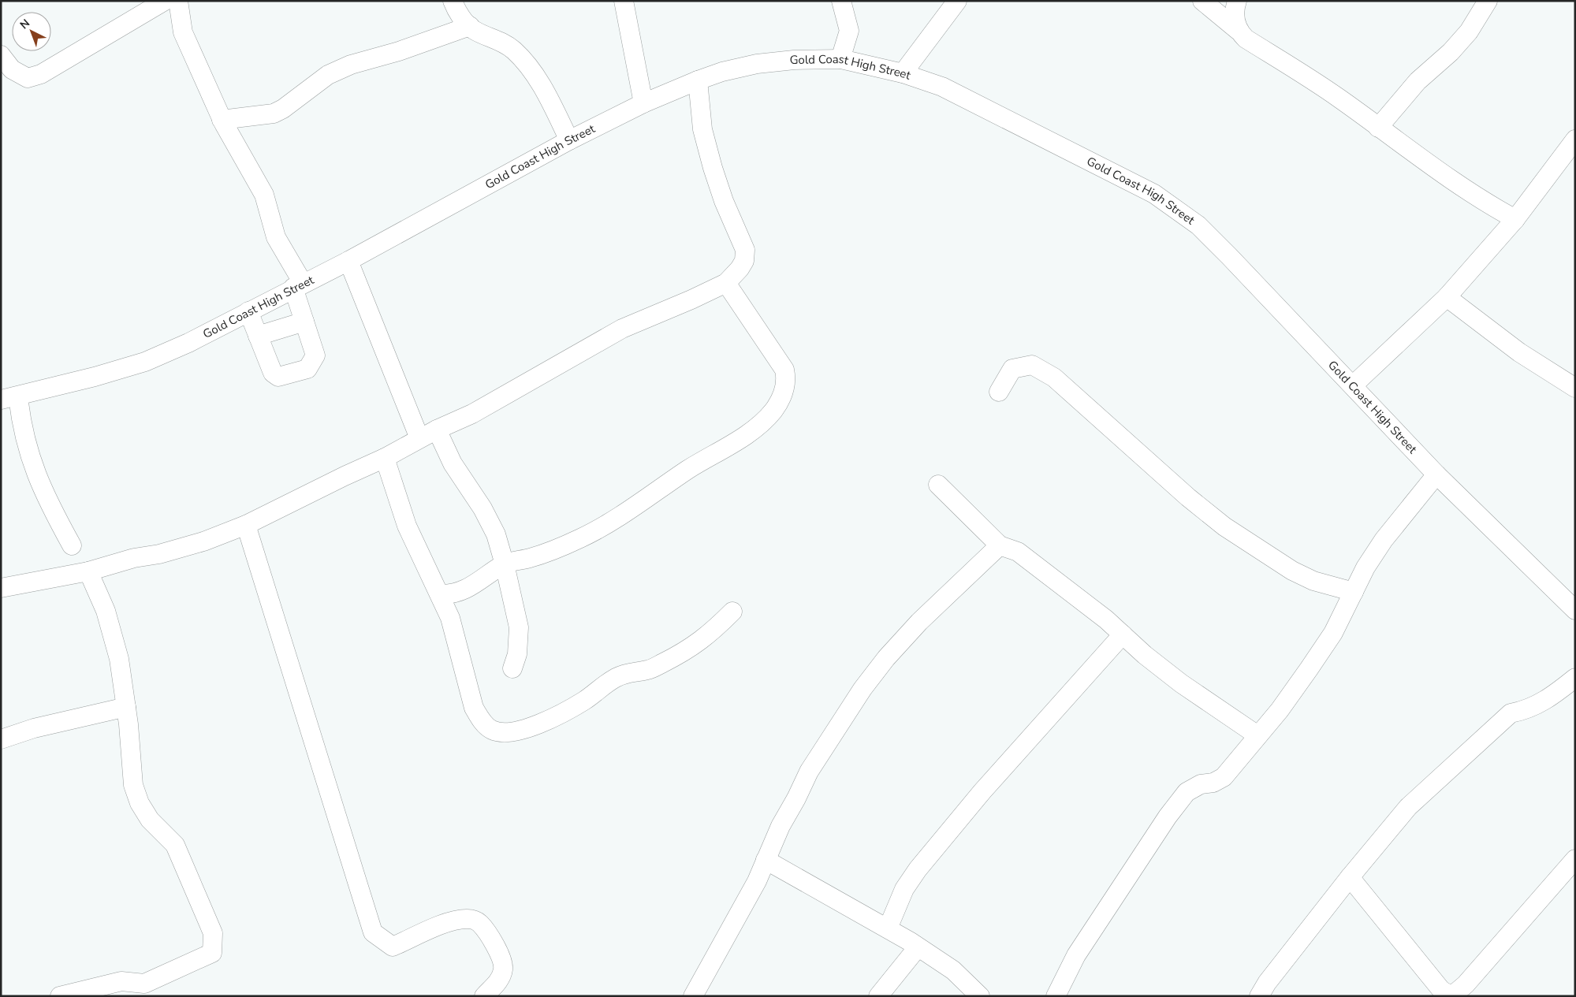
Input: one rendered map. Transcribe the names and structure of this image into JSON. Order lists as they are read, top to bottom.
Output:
{
  "streets": {
    "street": ["Gold Coast High Street"]
  },
  "north": "top left"
}
